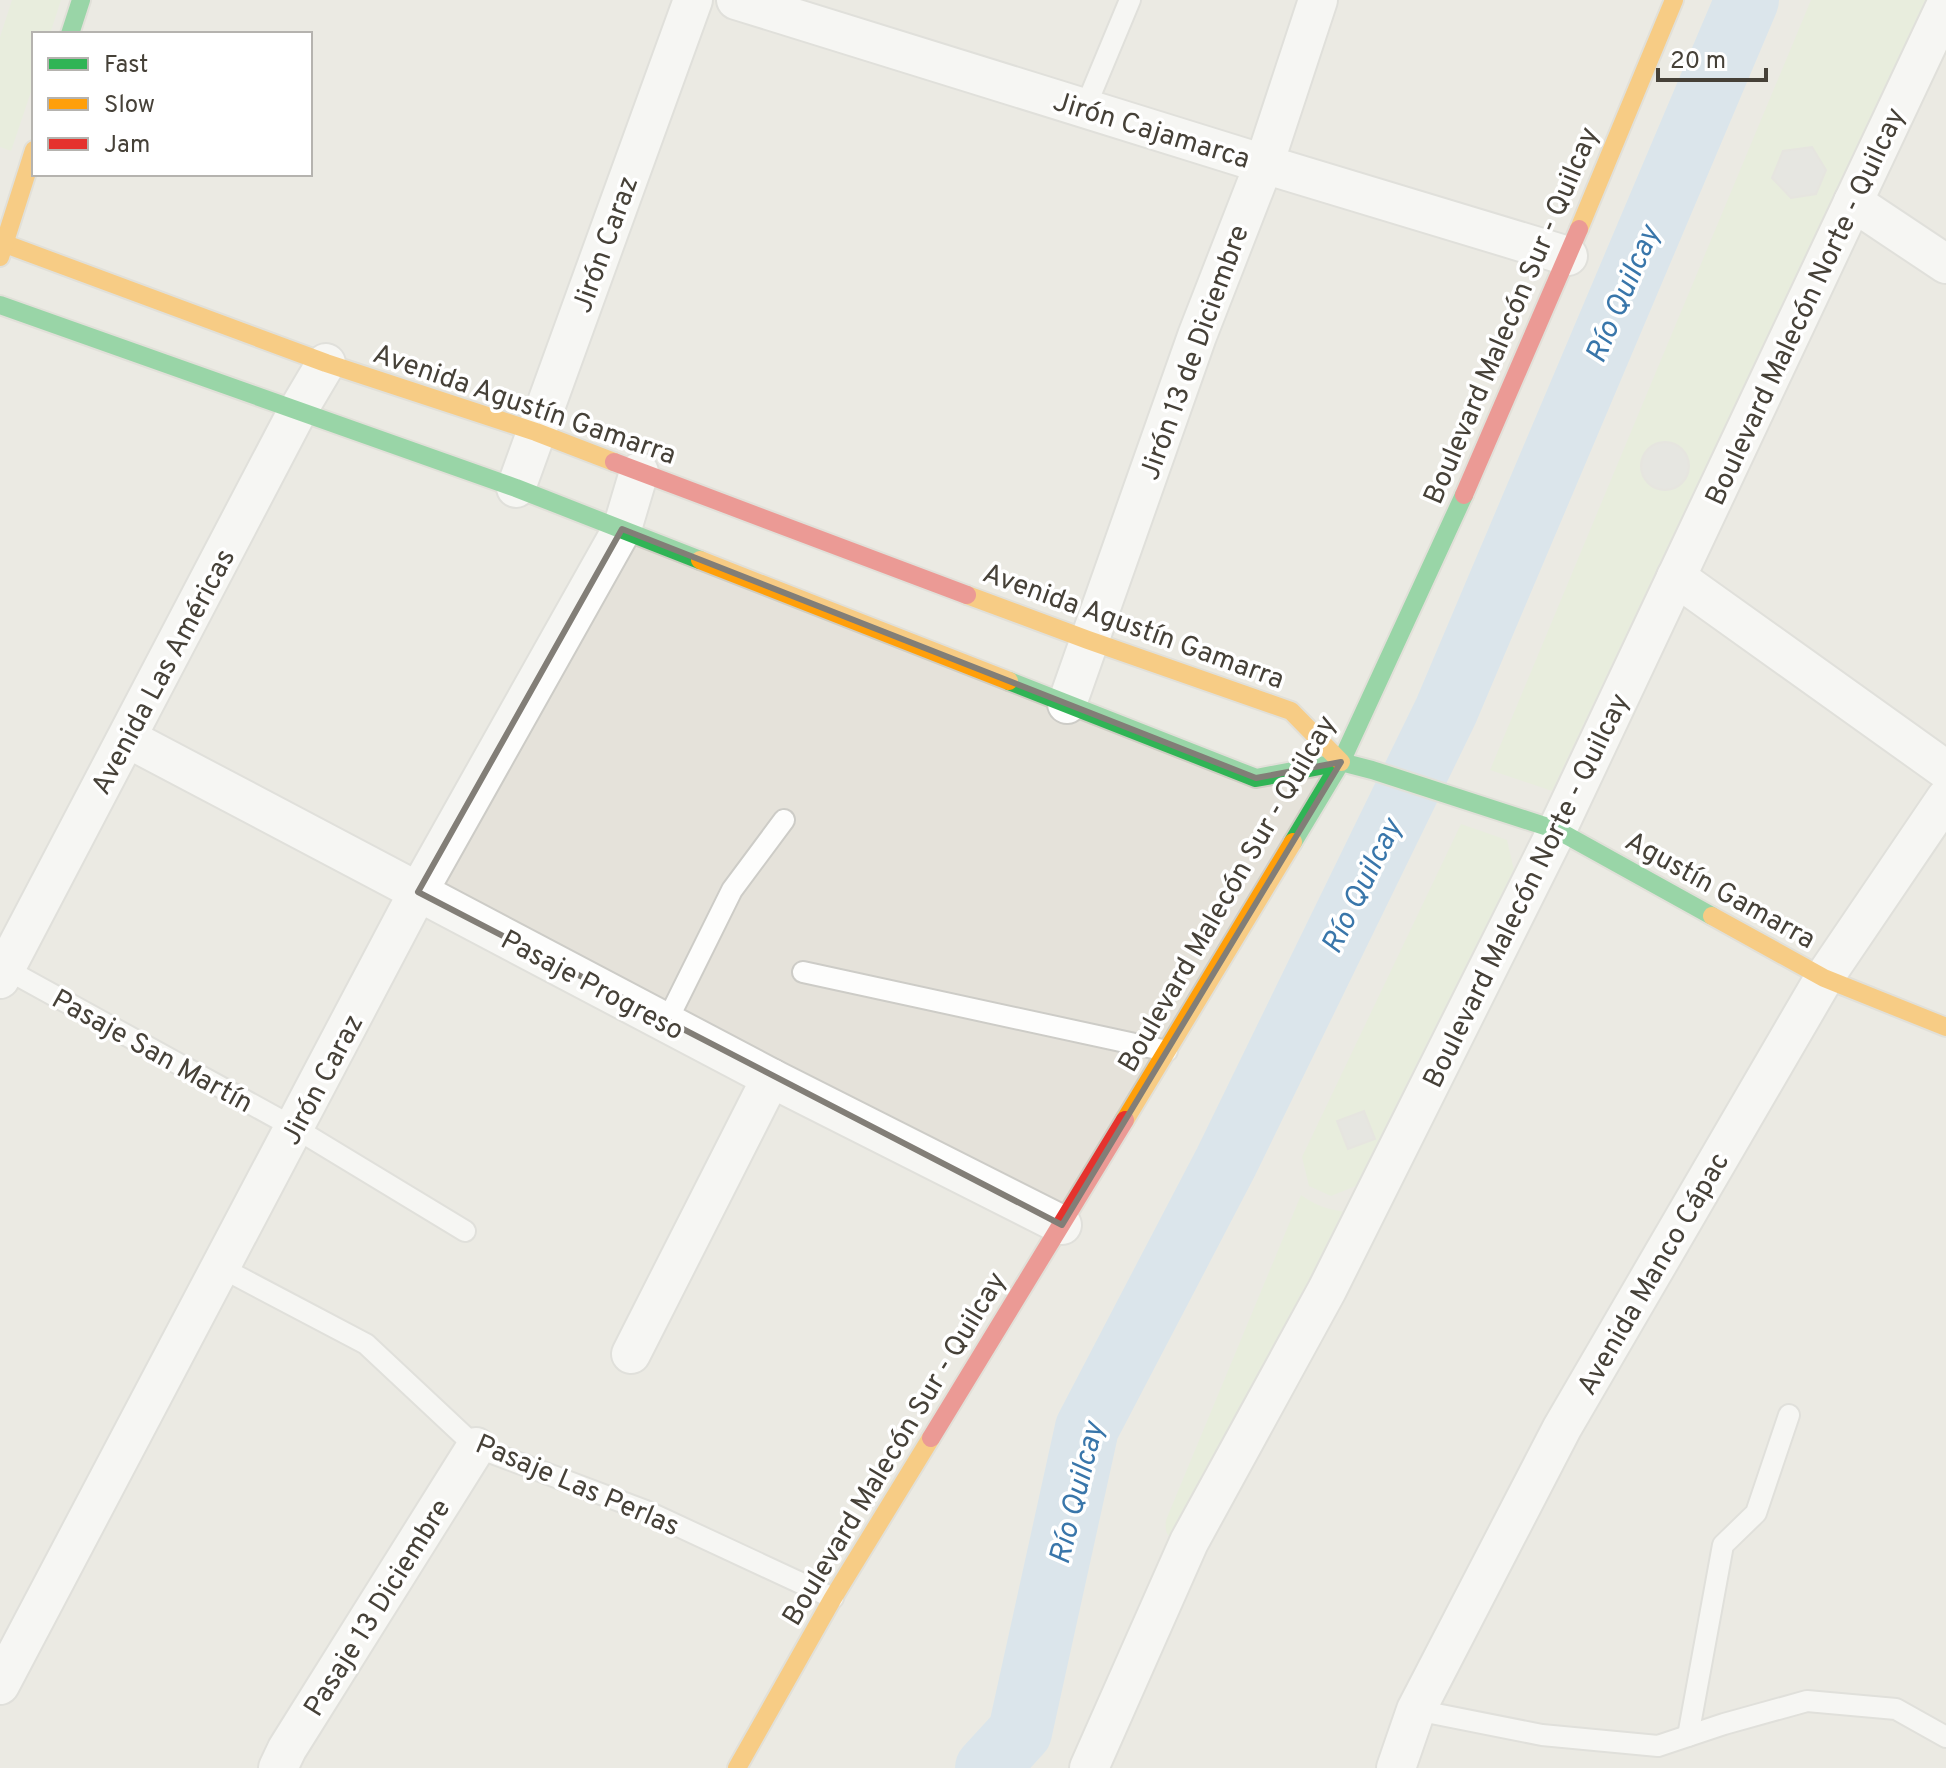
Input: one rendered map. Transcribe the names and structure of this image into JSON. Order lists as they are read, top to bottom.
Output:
{
  "streets": {
    "street": [
      "Jirón Cajamarca",
      "Jirón Caraz",
      "Boulevard Malecón Norte - Quilcay",
      "Boulevard Malecón Sur - Quilcay",
      "Jirón 13 de Diciembre",
      "Avenida Agustín Gamarra",
      "Avenida Las Américas",
      "Agustín Gamarra",
      "Pasaje Progreso",
      "Avenida Manco Cápac",
      "Pasaje 13 Diciembre"
    ],
    "lane": ["Pasaje San Martín", "Pasaje Las Perlas"]
  },
  "crossings": [
    ["Jirón Cajamarca", "Boulevard Malecón Sur - Quilcay"],
    ["Jirón Cajamarca", "Jirón 13 de Diciembre"],
    ["Jirón Caraz", "Avenida Agustín Gamarra"],
    ["Jirón Caraz", "Pasaje Progreso"],
    ["Jirón Caraz", "Pasaje San Martín"],
    ["Jirón Caraz", "Pasaje Las Perlas"],
    ["Boulevard Malecón Norte - Quilcay", "Agustín Gamarra"],
    ["Boulevard Malecón Sur - Quilcay", "Avenida Agustín Gamarra"],
    ["Boulevard Malecón Sur - Quilcay", "Agustín Gamarra"],
    ["Boulevard Malecón Sur - Quilcay", "Pasaje Progreso"],
    ["Boulevard Malecón Sur - Quilcay", "Pasaje Las Perlas"],
    ["Jirón 13 de Diciembre", "Avenida Agustín Gamarra"],
    ["Avenida Agustín Gamarra", "Avenida Las Américas"],
    ["Avenida Agustín Gamarra", "Agustín Gamarra"],
    ["Avenida Las Américas", "Pasaje Progreso"],
    ["Avenida Las Américas", "Pasaje San Martín"],
    ["Agustín Gamarra", "Avenida Manco Cápac"],
    ["Pasaje Las Perlas", "Pasaje 13 Diciembre"]
  ],
  "water": ["Río Quilcay"],
  "legend": ["Fast", "Slow", "Jam"],
  "scale_bar": "20 m"
}
